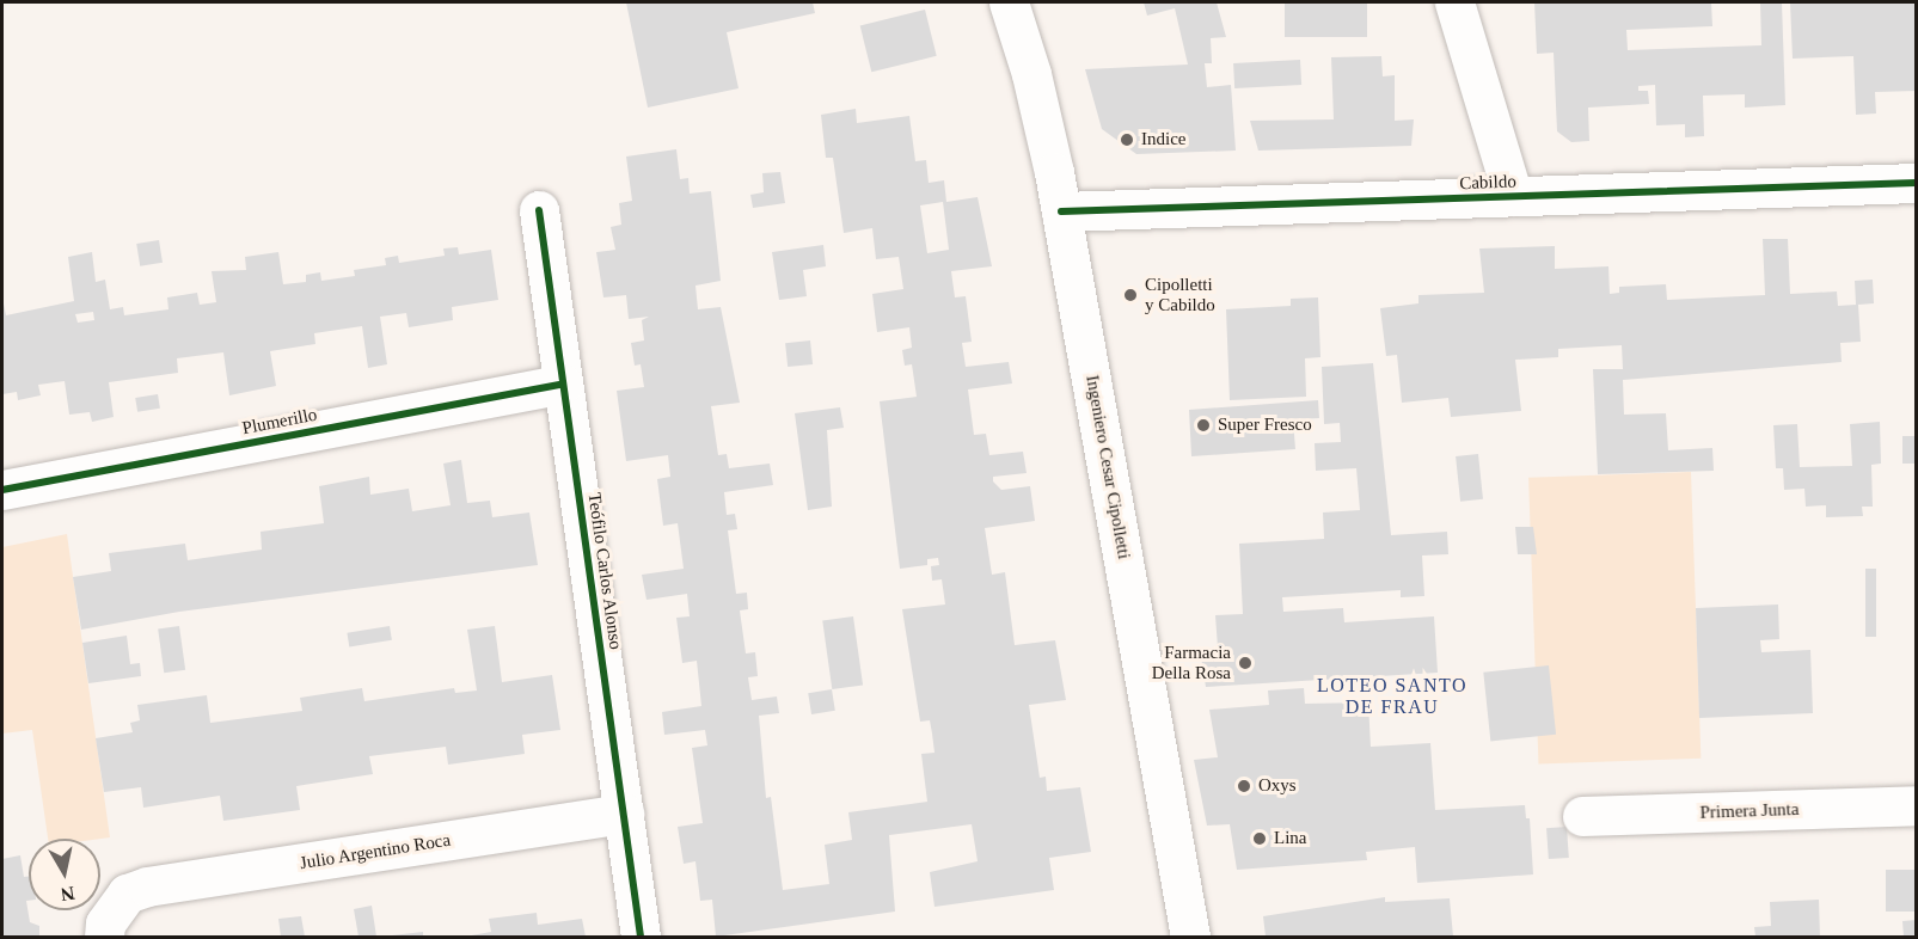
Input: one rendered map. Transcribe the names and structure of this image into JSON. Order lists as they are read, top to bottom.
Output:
{
  "streets": {
    "street": [
      "Cabildo",
      "Plumerillo",
      "Ingeniero Cesar Cipolletti",
      "Teófilo Carlos Alonso",
      "Primera Junta",
      "Julio Argentino Roca"
    ]
  },
  "crossings": [
    ["Cabildo", "Ingeniero Cesar Cipolletti"],
    ["Plumerillo", "Teófilo Carlos Alonso"],
    ["Teófilo Carlos Alonso", "Julio Argentino Roca"]
  ],
  "districts": ["LOTEO SANTO DE FRAU"],
  "places": [
    "Indice",
    "Cipolletti y Cabildo",
    "Super Fresco",
    "Farmacia Della Rosa",
    "Oxys",
    "Lina"
  ],
  "north": "bottom"
}
